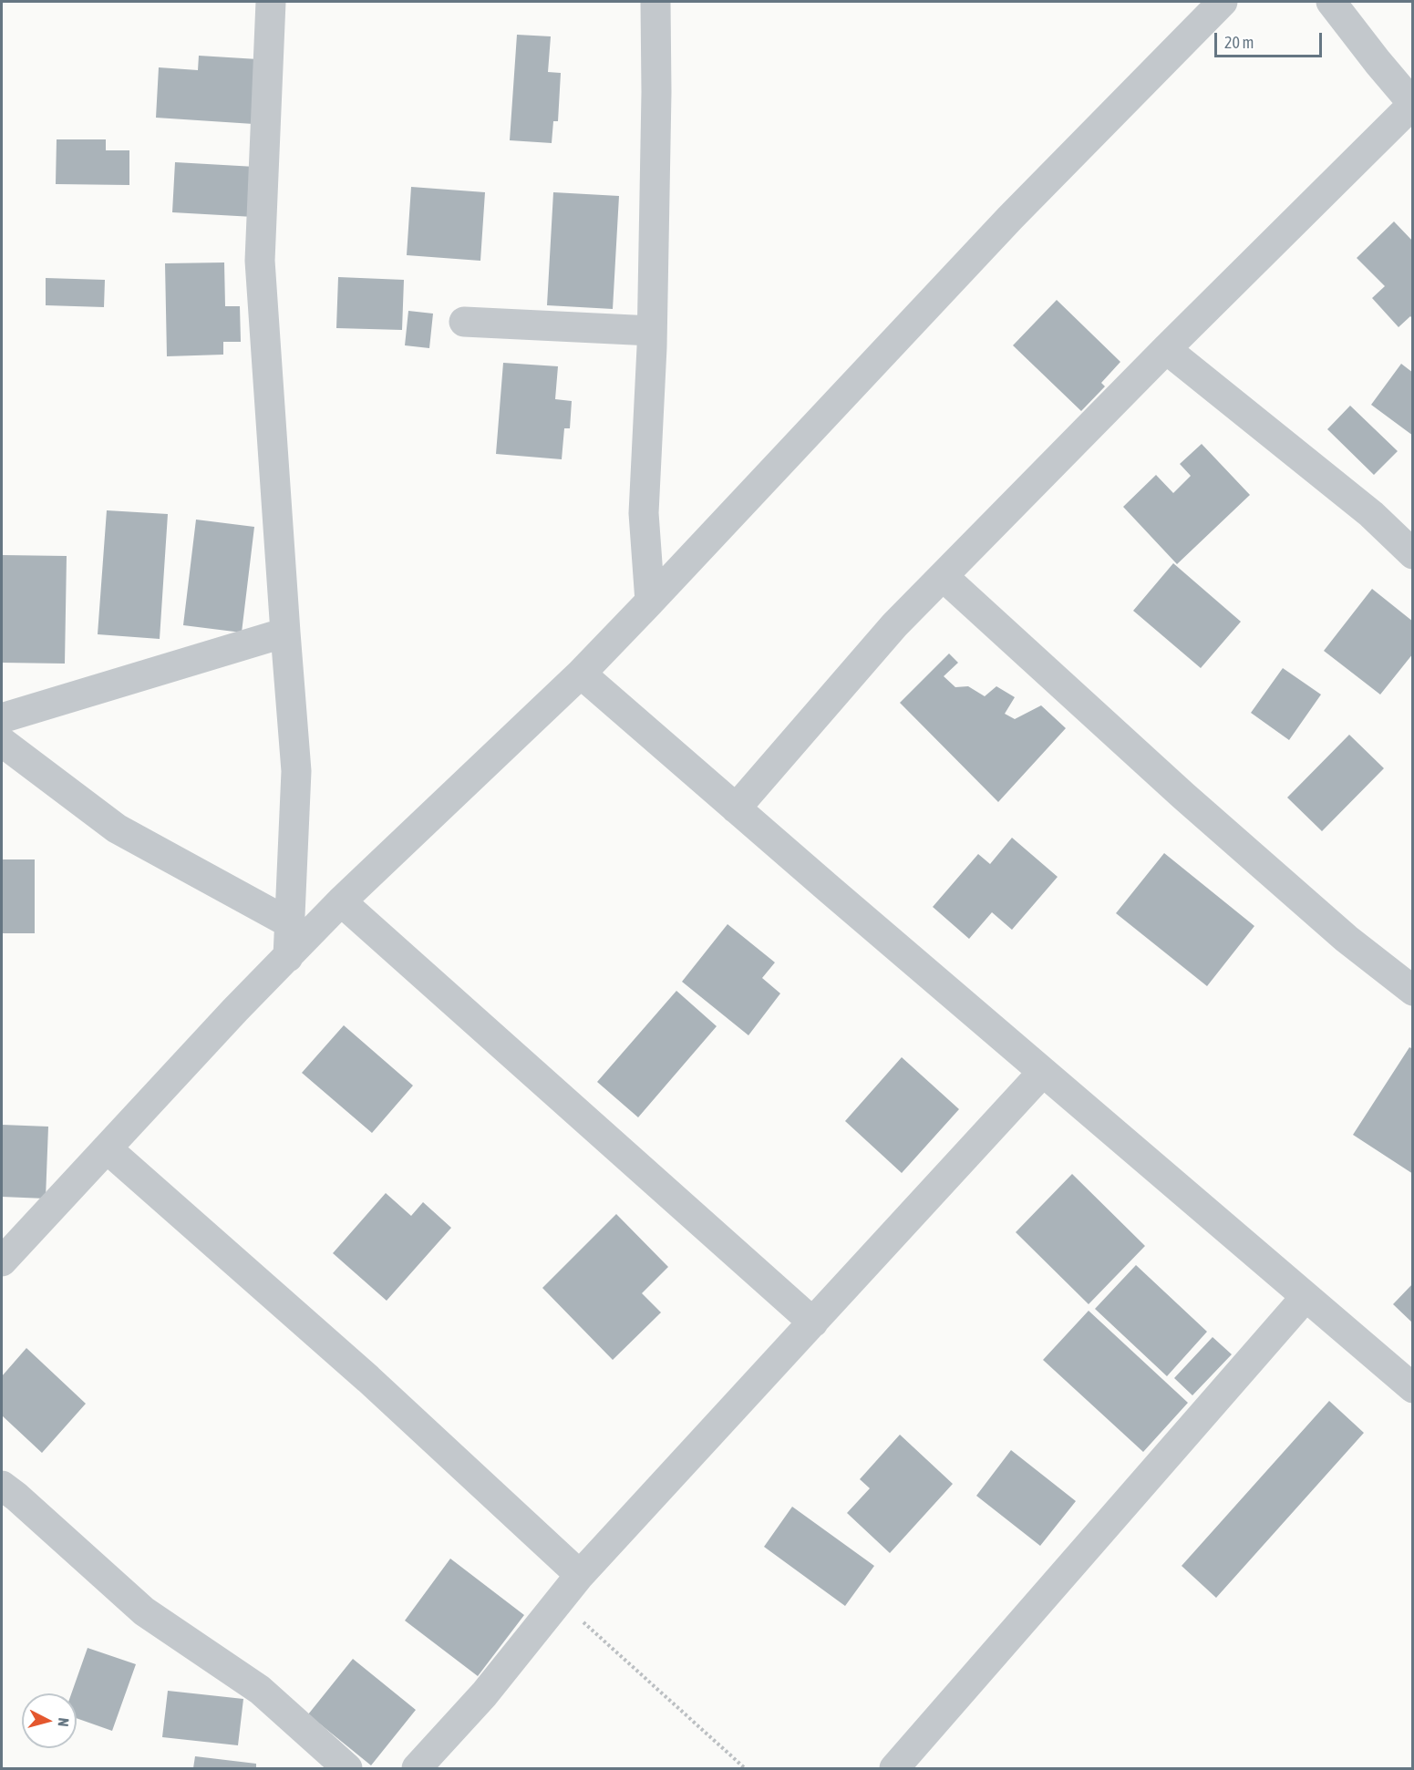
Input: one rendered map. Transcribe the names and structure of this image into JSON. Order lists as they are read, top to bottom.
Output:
{
  "scale_bar": "20 m",
  "north": "right"
}
